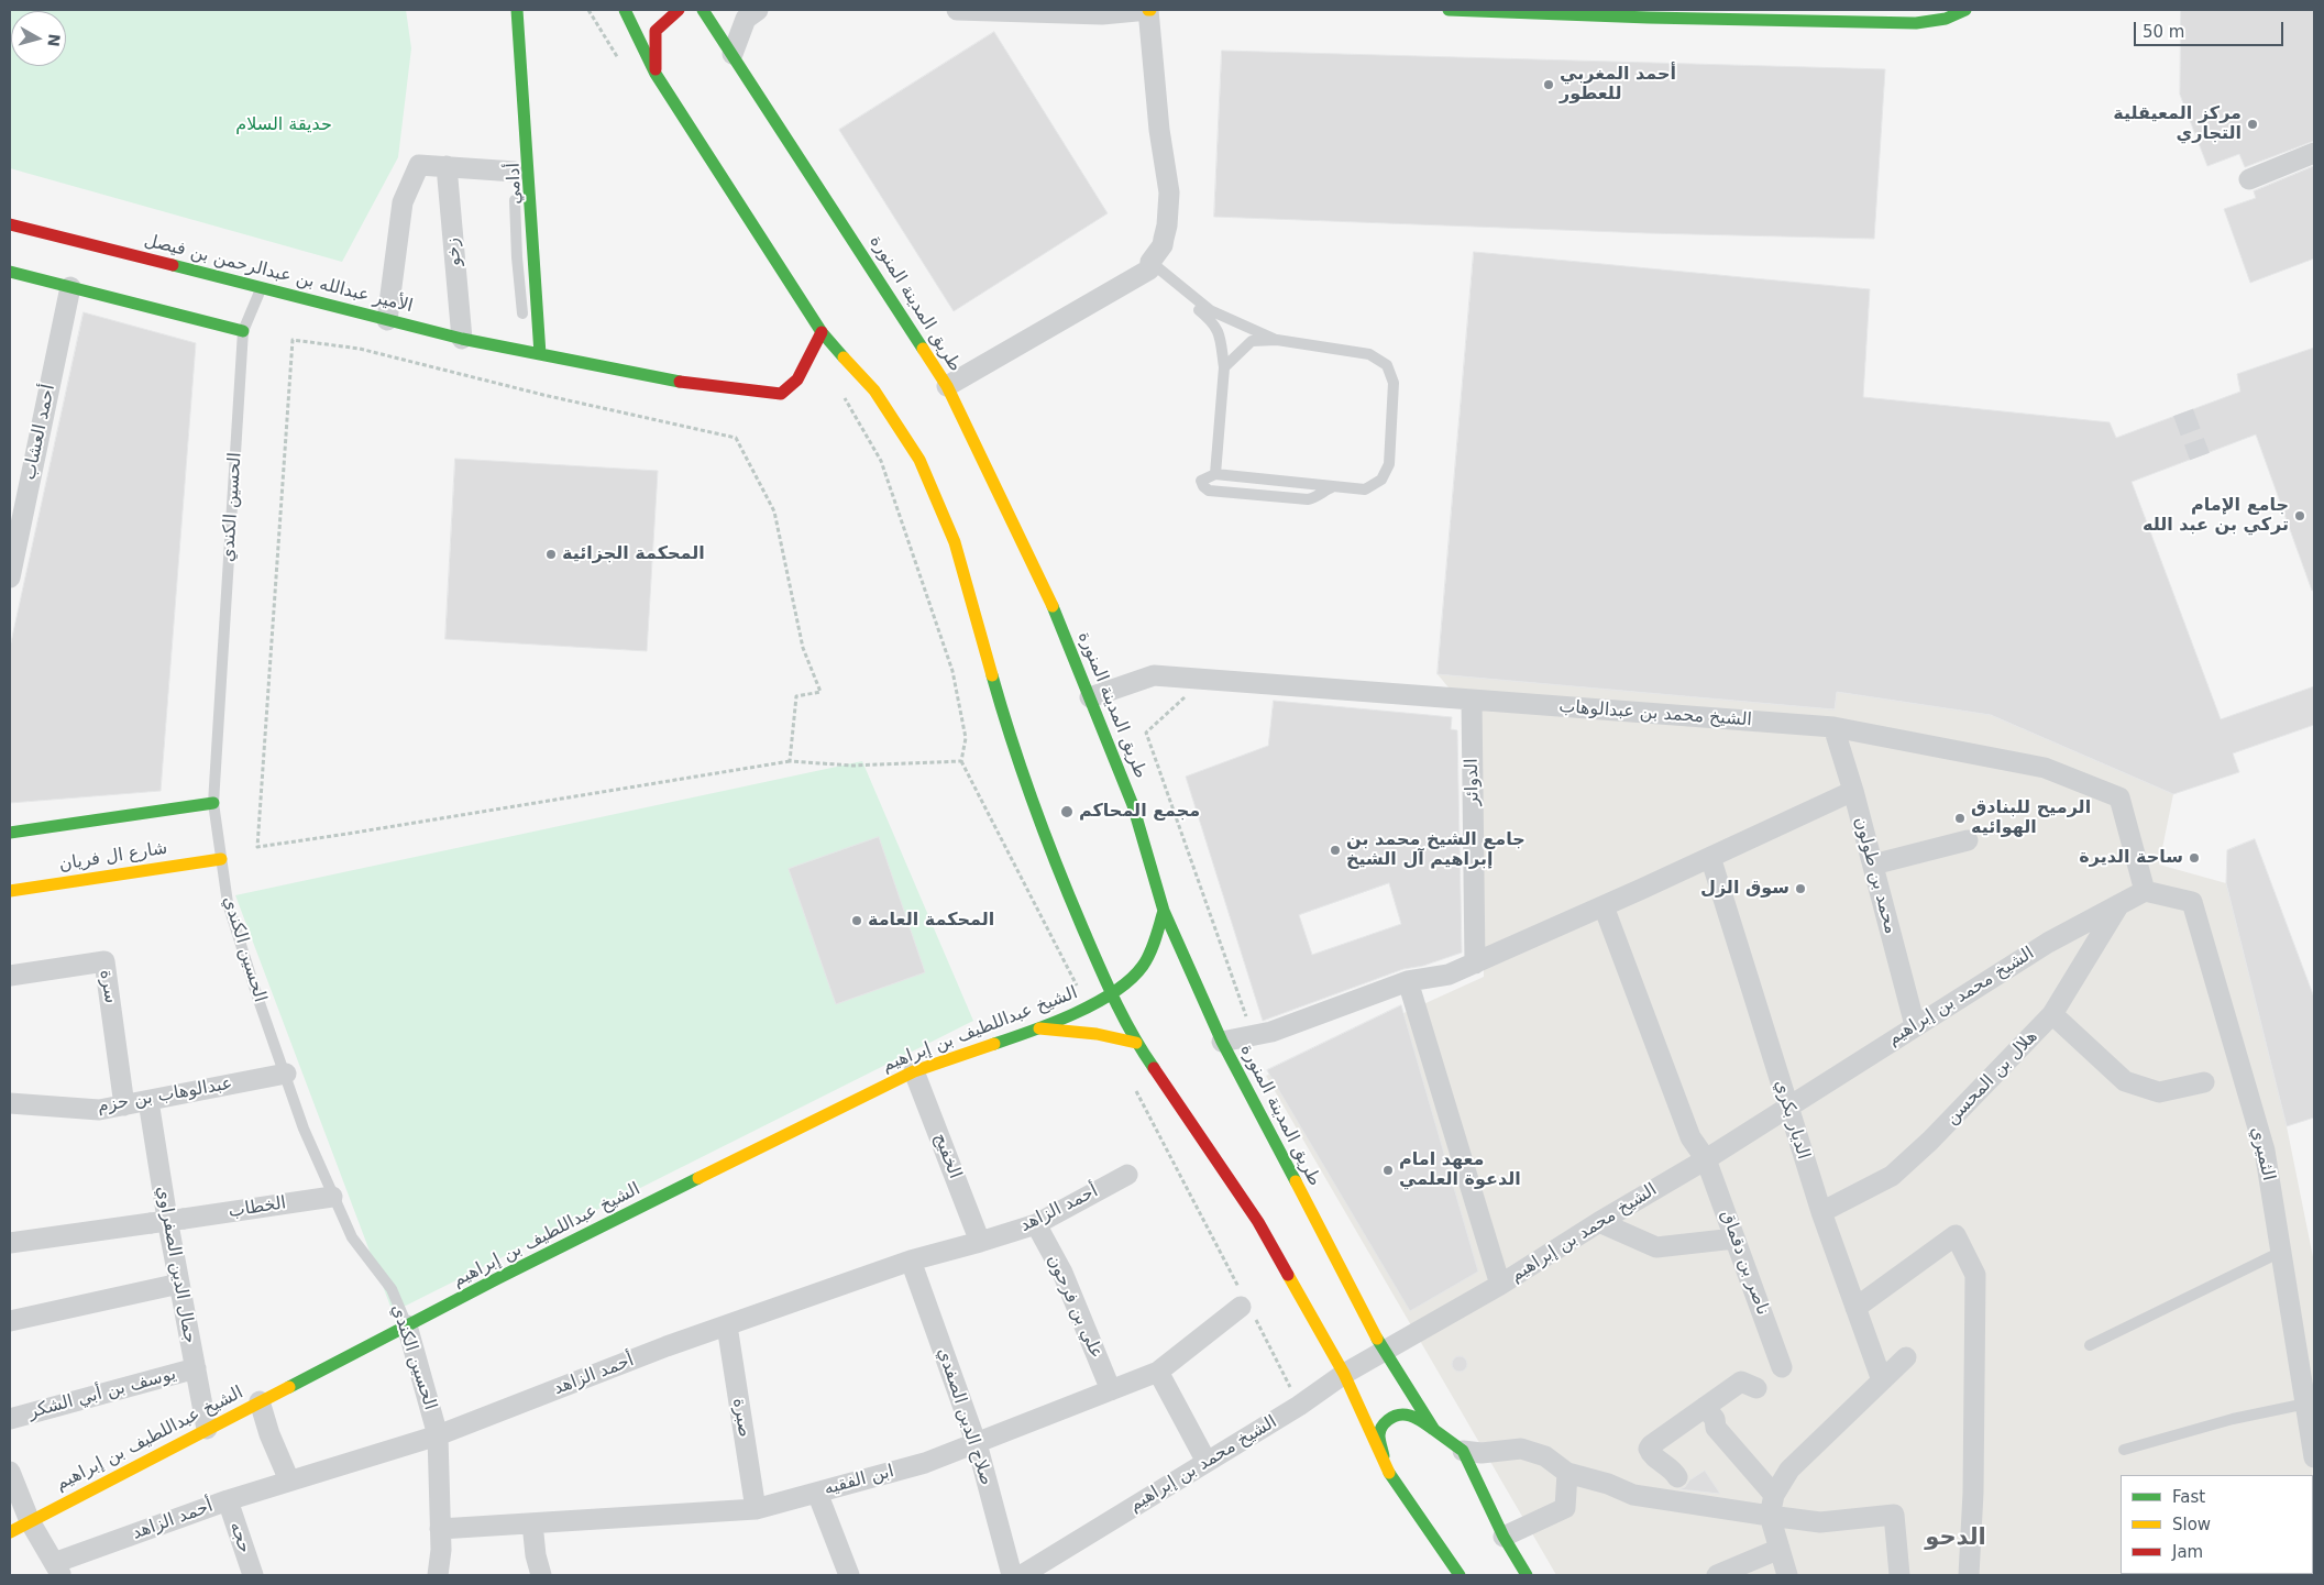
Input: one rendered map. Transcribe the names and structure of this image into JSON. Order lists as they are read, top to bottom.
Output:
{
  "streets": {
    "main road": [
      "الأمير عبدالله بن عبدالرحمن بن فيصل",
      "طريق المدينة المنورة",
      "شارع ال فريان",
      "الشيخ عبداللطيف بن إبراهيم"
    ],
    "street": [
      "زخو",
      "أحمد العشاب",
      "الحسين الكندي",
      "الشيخ محمد بن عبدالوهاب",
      "الدوائر",
      "محمد بن طولون",
      "سرة",
      "الشيخ محمد بن إبراهيم",
      "هلال بن المحسن",
      "عبدالوهاب بن حزم",
      "الديار بكري",
      "الثميري",
      "الخفيج",
      "الخطاب",
      "أحمد الزاهد",
      "ناصر بن دقماق",
      "جمال الدين الصفراوي",
      "علي بن فرحون",
      "يوسف بن أبي الشكر",
      "صلاح الدين الصفدي",
      "صبرة",
      "ابن الفقيه",
      "حجه"
    ],
    "lane": ["أدامي"]
  },
  "crossings": [
    ["أدامي", "الأمير عبدالله بن عبدالرحمن بن فيصل"],
    ["زخو", "الأمير عبدالله بن عبدالرحمن بن فيصل"],
    ["الأمير عبدالله بن عبدالرحمن بن فيصل", "الحسين الكندي"],
    ["طريق المدينة المنورة", "الشيخ محمد بن عبدالوهاب"],
    ["طريق المدينة المنورة", "الشيخ محمد بن إبراهيم"],
    ["طريق المدينة المنورة", "الشيخ عبداللطيف بن إبراهيم"],
    ["الحسين الكندي", "شارع ال فريان"],
    ["الحسين الكندي", "الشيخ عبداللطيف بن إبراهيم"],
    ["الحسين الكندي", "عبدالوهاب بن حزم"],
    ["الحسين الكندي", "الخطاب"],
    ["الحسين الكندي", "أحمد الزاهد"],
    ["الحسين الكندي", "ابن الفقيه"],
    ["الشيخ محمد بن عبدالوهاب", "الدوائر"],
    ["الشيخ محمد بن عبدالوهاب", "محمد بن طولون"],
    ["الشيخ محمد بن عبدالوهاب", "الشيخ محمد بن إبراهيم"],
    ["الشيخ محمد بن عبدالوهاب", "الثميري"],
    ["محمد بن طولون", "الشيخ محمد بن إبراهيم"],
    ["سرة", "عبدالوهاب بن حزم"],
    ["الشيخ محمد بن إبراهيم", "هلال بن المحسن"],
    ["الشيخ محمد بن إبراهيم", "الديار بكري"],
    ["الشيخ محمد بن إبراهيم", "الثميري"],
    ["الشيخ محمد بن إبراهيم", "ناصر بن دقماق"],
    ["الشيخ عبداللطيف بن إبراهيم", "الخفيج"],
    ["الشيخ عبداللطيف بن إبراهيم", "جمال الدين الصفراوي"],
    ["هلال بن المحسن", "الديار بكري"],
    ["عبدالوهاب بن حزم", "جمال الدين الصفراوي"],
    ["الخفيج", "أحمد الزاهد"],
    ["أحمد الزاهد", "علي بن فرحون"],
    ["أحمد الزاهد", "صلاح الدين الصفدي"],
    ["أحمد الزاهد", "صبرة"],
    ["أحمد الزاهد", "حجه"],
    ["جمال الدين الصفراوي", "يوسف بن أبي الشكر"],
    ["علي بن فرحون", "ابن الفقيه"],
    ["صلاح الدين الصفدي", "ابن الفقيه"],
    ["صبرة", "ابن الفقيه"]
  ],
  "districts": ["الدحو"],
  "parks": ["حديقة السلام"],
  "places": [
    "أحمد المغربي للعطور",
    "مركز المعيقلية التجاري",
    "جامع الإمام تركي بن عبد الله",
    "المحكمة الجزائية",
    "مجمع المحاكم",
    "الرميح للبنادق الهوائيه",
    "جامع الشيخ محمد بن إبراهيم آل الشيخ",
    "ساحة الديرة",
    "سوق الزل",
    "المحكمة العامة",
    "معهد امام الدعوة العلمي"
  ],
  "legend": ["Fast", "Slow", "Jam"],
  "scale_bar": "50 m",
  "north": "right"
}
